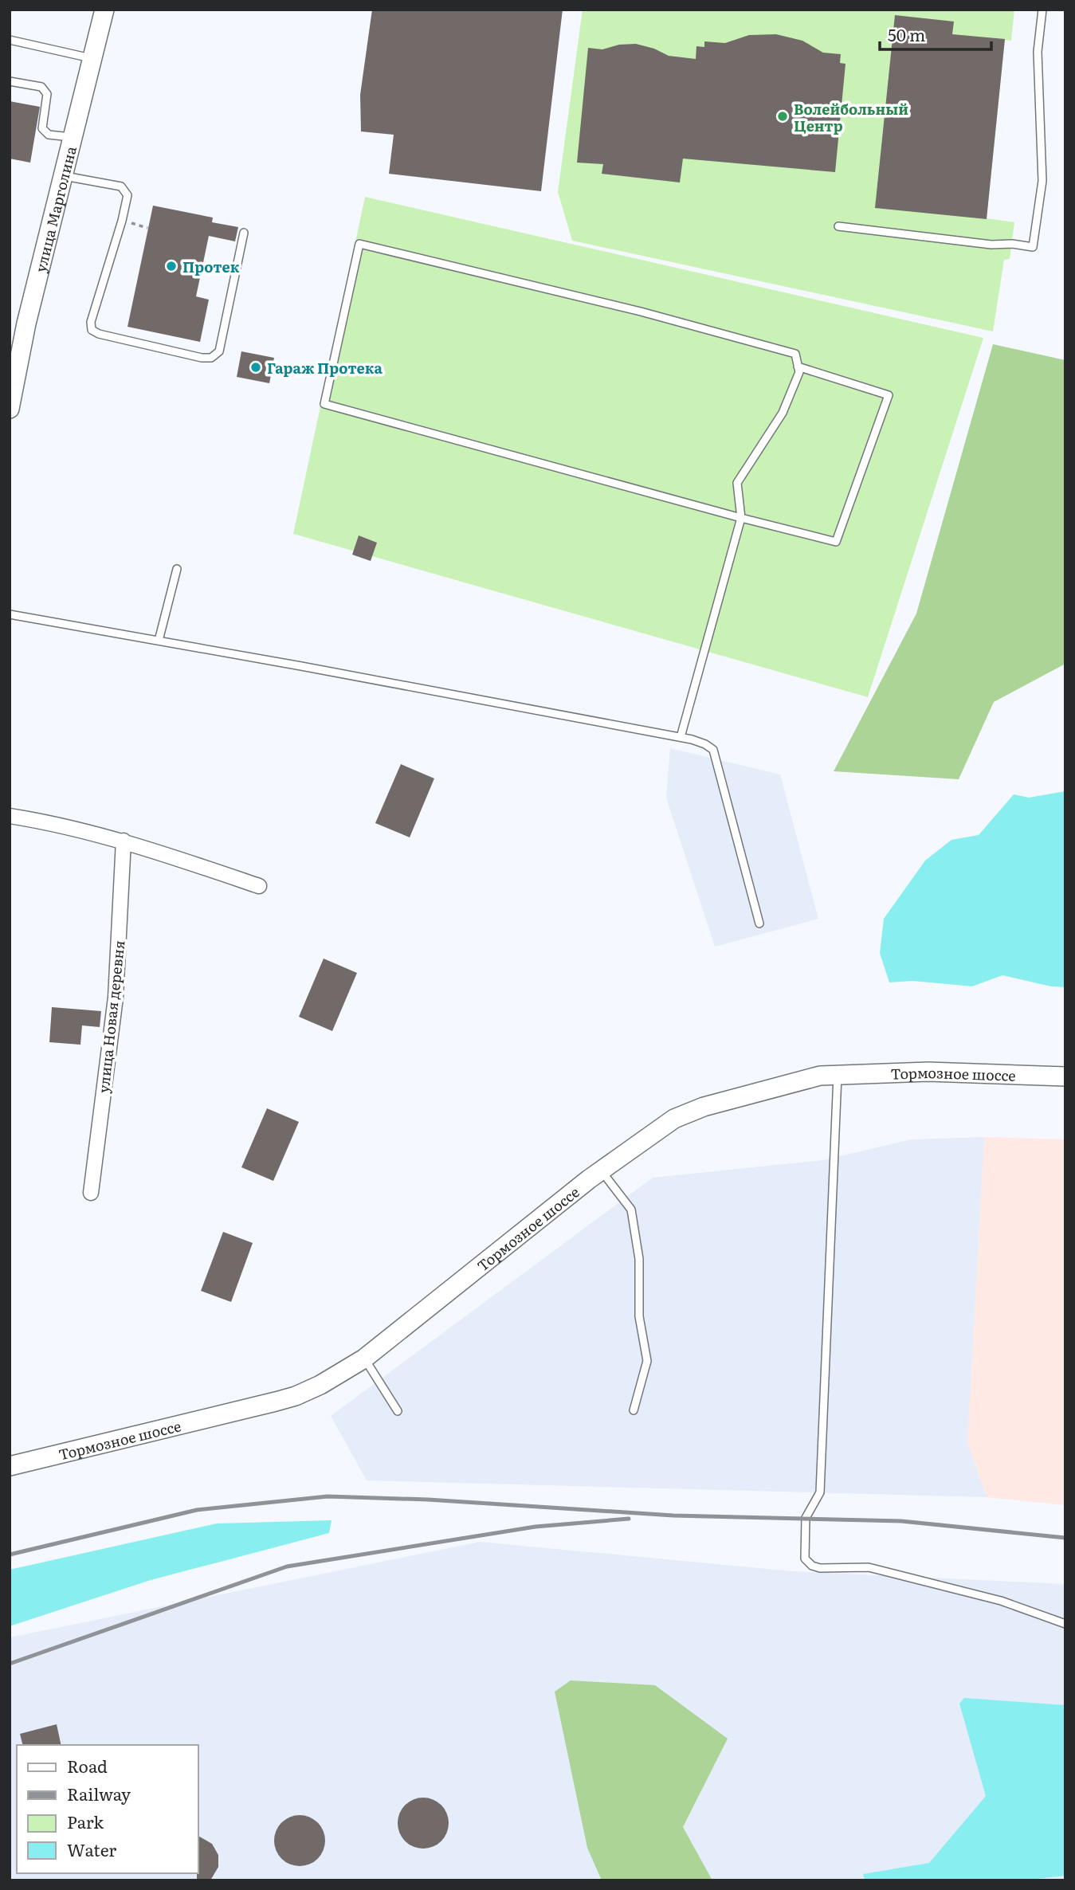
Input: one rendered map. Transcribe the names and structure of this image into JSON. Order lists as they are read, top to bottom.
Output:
{
  "streets": {
    "street": ["улица Марголина", "улица Новая деревня", "Тормозное шоссе"]
  },
  "places": ["Волейбольный Центр", "Протек", "Гараж Протека"],
  "legend": [
    "Road",
    "Railway",
    "Park",
    "Water"
  ],
  "scale_bar": "50 m"
}
